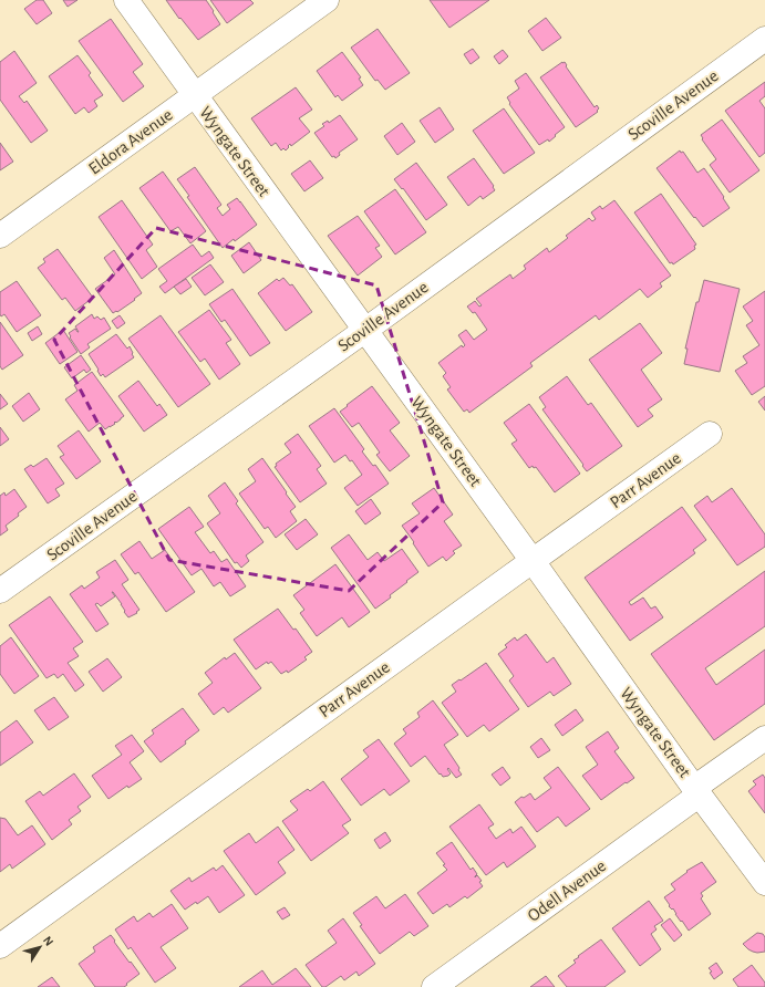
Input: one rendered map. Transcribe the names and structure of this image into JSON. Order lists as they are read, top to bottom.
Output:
{
  "streets": {
    "street": [
      "Scoville Avenue",
      "Eldora Avenue",
      "Wyngate Street",
      "Parr Avenue",
      "Odell Avenue"
    ]
  },
  "crossings": [
    ["Scoville Avenue", "Wyngate Street"],
    ["Eldora Avenue", "Wyngate Street"],
    ["Wyngate Street", "Parr Avenue"],
    ["Wyngate Street", "Odell Avenue"]
  ],
  "north": "top right"
}
